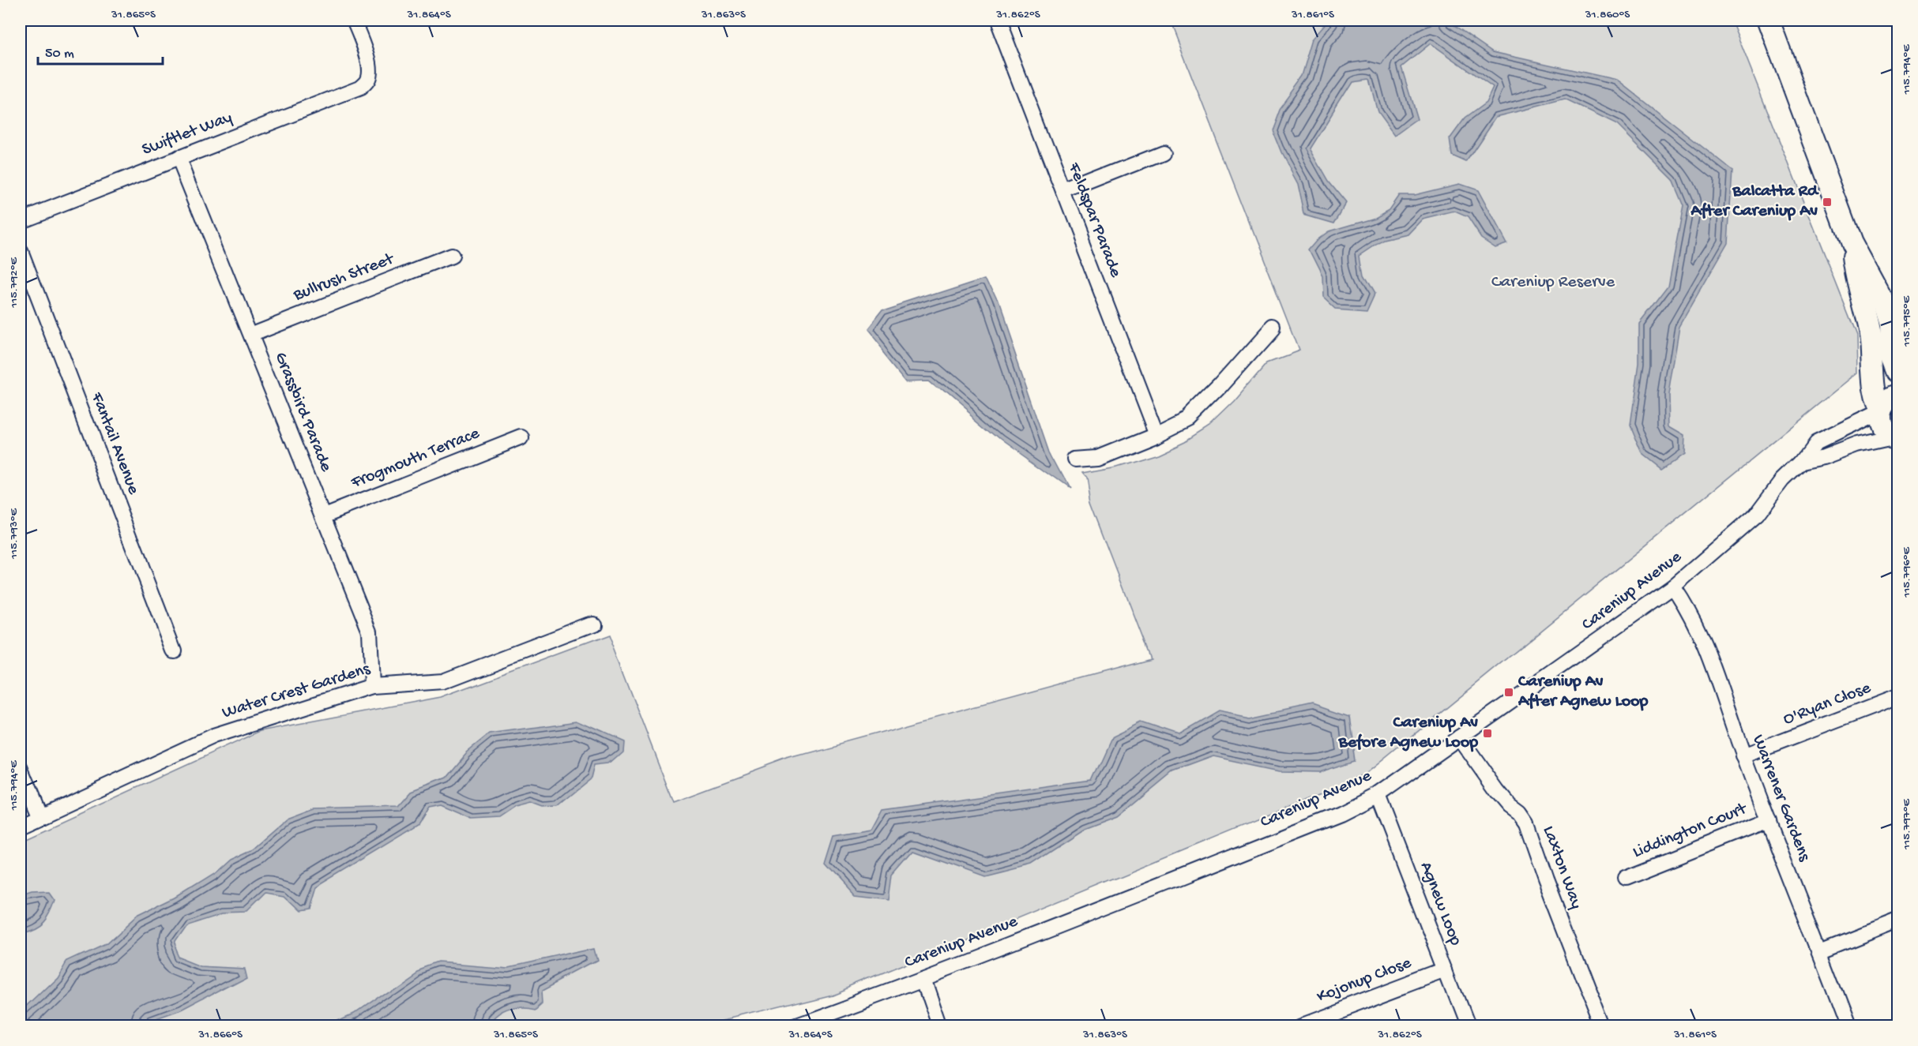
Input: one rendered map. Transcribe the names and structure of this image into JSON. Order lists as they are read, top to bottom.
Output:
{
  "streets": {
    "street": [
      "Swiftlet Way",
      "Feldspar Parade",
      "Bullrush Street",
      "Grassbird Parade",
      "Fantail Avenue",
      "Frogmouth Terrace",
      "Careniup Avenue",
      "Water Crest Gardens",
      "O'Ryan Close",
      "Warrener Gardens",
      "Liddington Court",
      "Laxton Way",
      "Agnew Loop",
      "Kojonup Close"
    ]
  },
  "crossings": [
    ["Swiftlet Way", "Grassbird Parade"],
    ["Bullrush Street", "Grassbird Parade"],
    ["Grassbird Parade", "Frogmouth Terrace"],
    ["Grassbird Parade", "Water Crest Gardens"],
    ["Careniup Avenue", "Warrener Gardens"],
    ["Careniup Avenue", "Laxton Way"],
    ["Careniup Avenue", "Agnew Loop"],
    ["O'Ryan Close", "Warrener Gardens"],
    ["Warrener Gardens", "Liddington Court"],
    ["Agnew Loop", "Kojonup Close"]
  ],
  "parks": ["Careniup Reserve"],
  "places": {
    "transit": ["Balcatta Rd After Careniup Av", "Careniup Av After Agnew Loop", "Careniup Av Before Agnew Loop"]
  },
  "scale_bar": "50 m",
  "coordinates": [
    "31.865°S",
    "31.864°S",
    "31.863°S",
    "31.862°S",
    "31.861°S",
    "31.860°S",
    "115.794°E",
    "115.792°E",
    "115.795°E",
    "115.793°E",
    "115.796°E",
    "115.797°E",
    "31.866°S"
  ]
}
